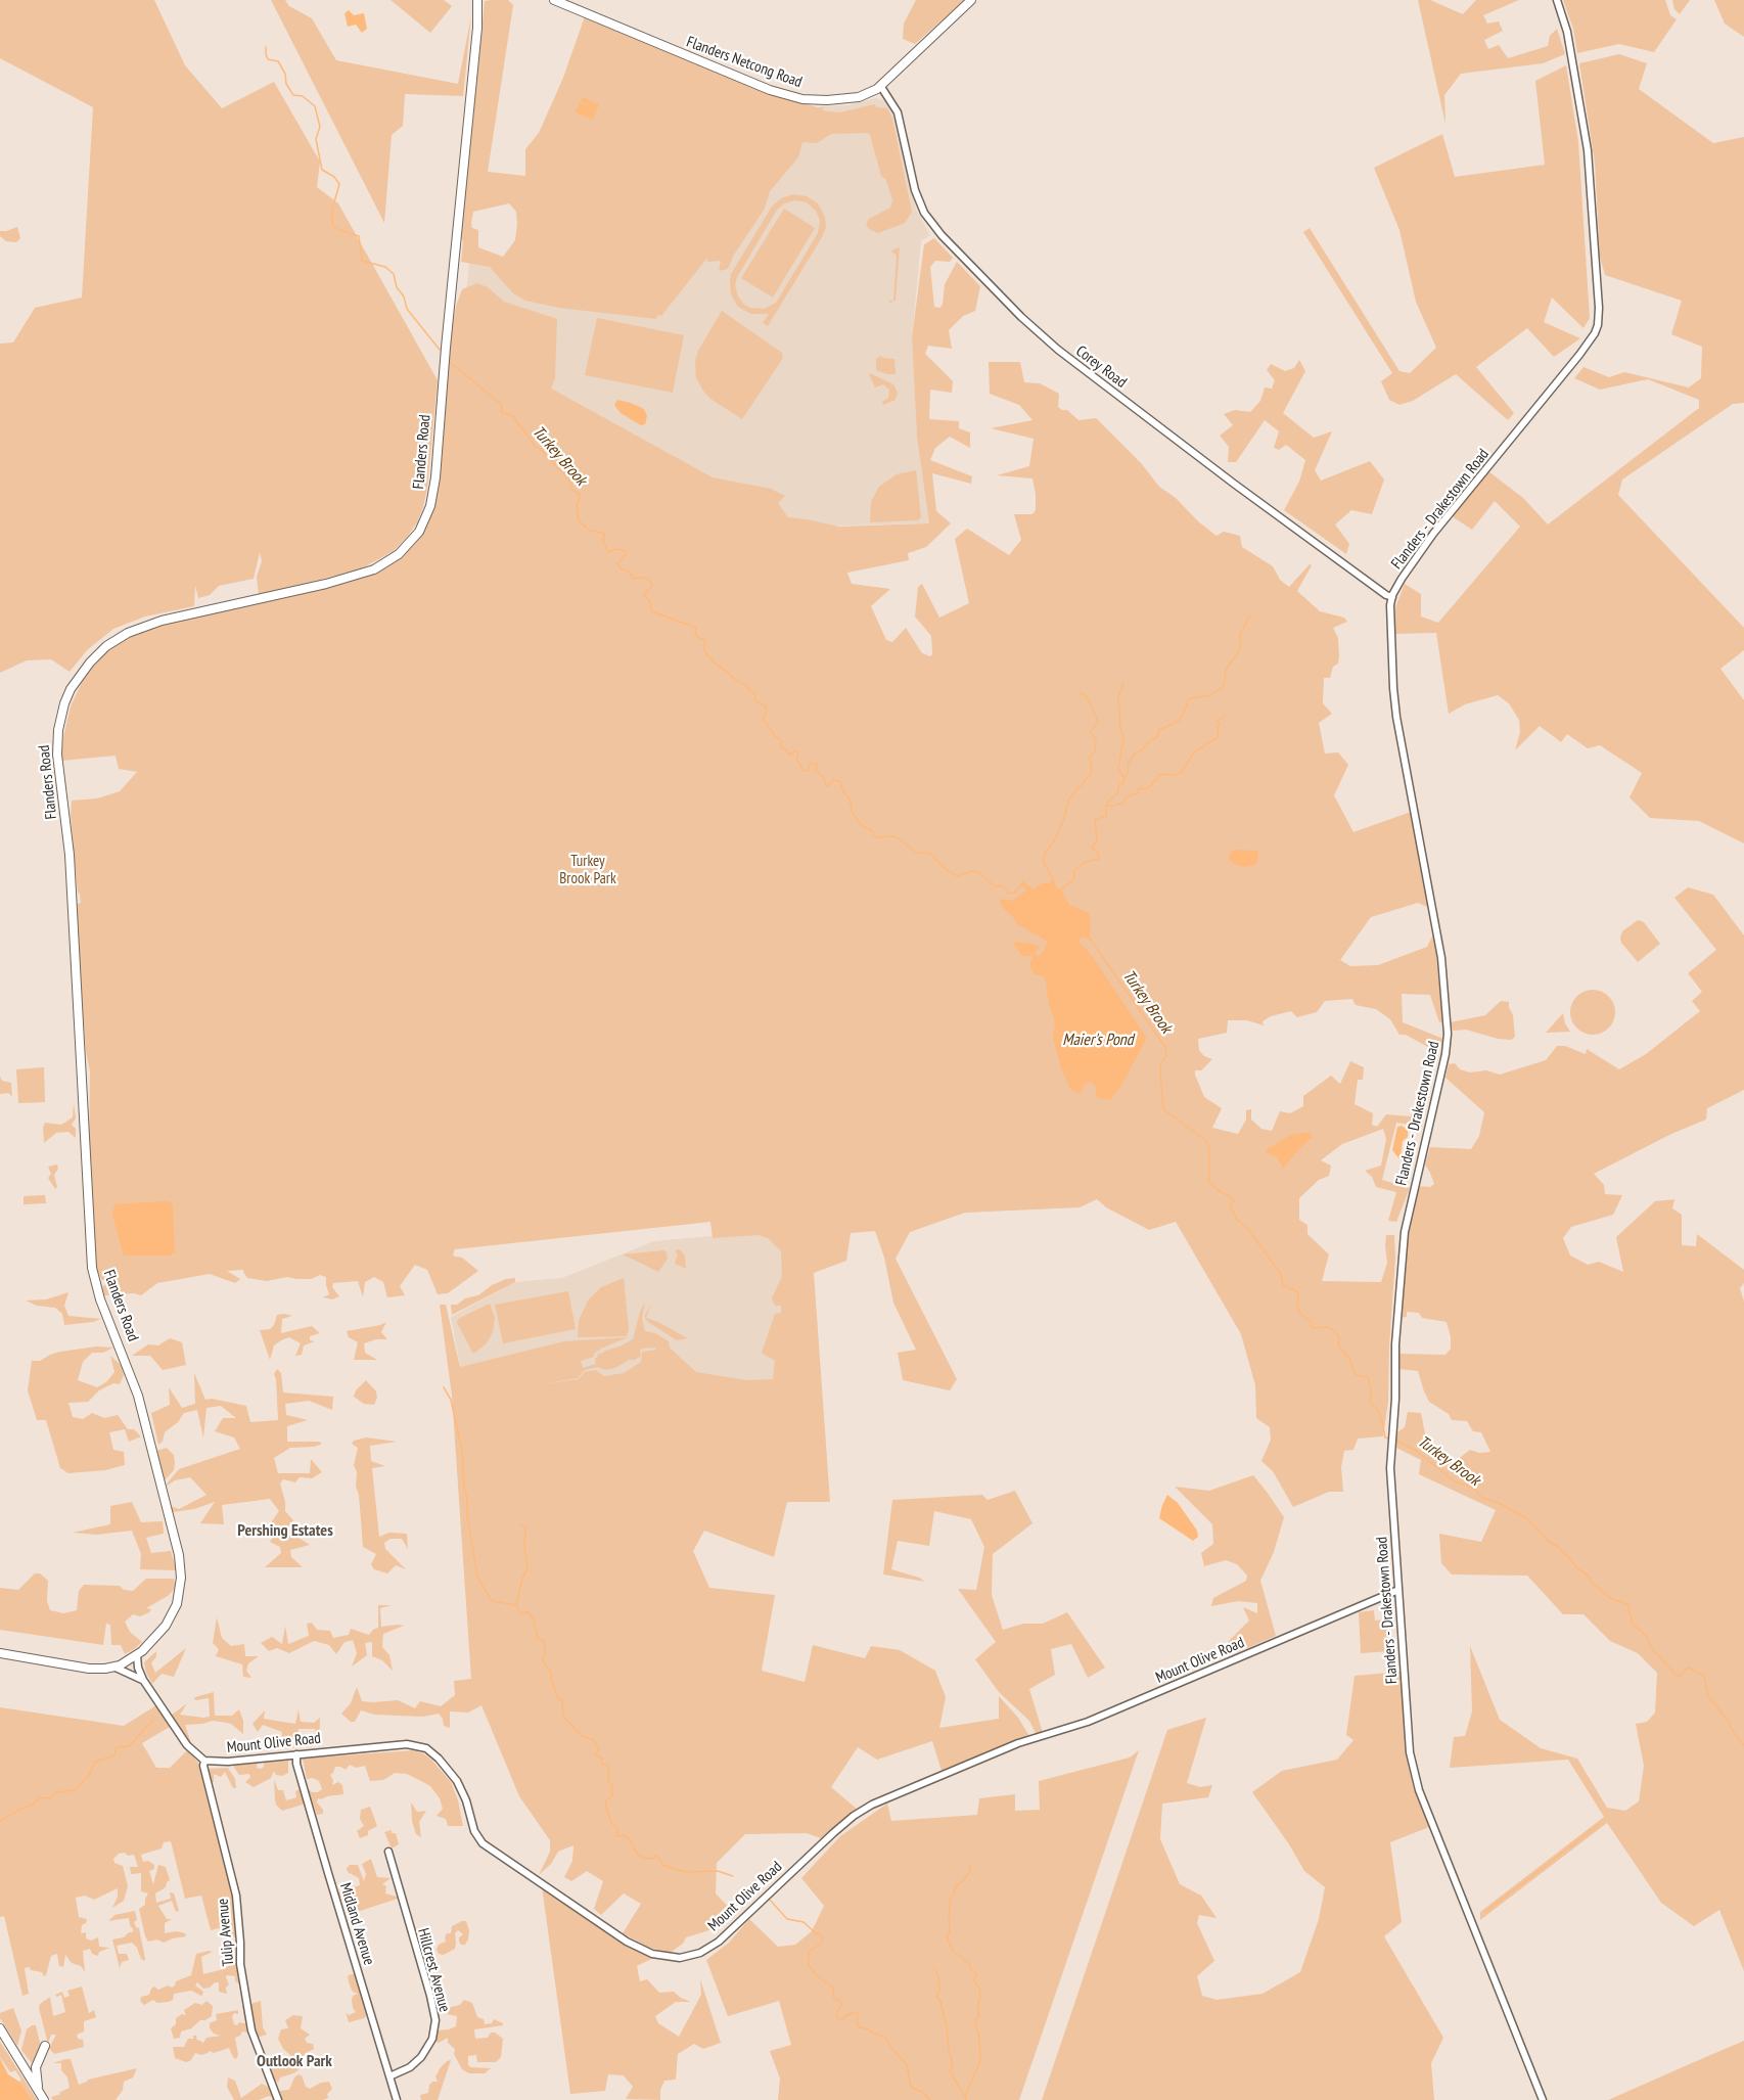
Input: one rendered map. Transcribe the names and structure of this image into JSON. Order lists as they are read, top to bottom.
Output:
{
  "streets": {
    "main road": ["Flanders Netcong Road", "Flanders Road"],
    "street": [
      "Corey Road",
      "Flanders - Drakestown Road",
      "Mount Olive Road",
      "Midland Avenue",
      "Tulip Avenue",
      "Hillcrest Avenue"
    ]
  },
  "crossings": [
    ["Flanders Netcong Road", "Corey Road"],
    ["Corey Road", "Flanders - Drakestown Road"],
    ["Flanders - Drakestown Road", "Mount Olive Road"],
    ["Mount Olive Road", "Midland Avenue"],
    ["Mount Olive Road", "Tulip Avenue"],
    ["Midland Avenue", "Hillcrest Avenue"]
  ],
  "districts": ["Pershing Estates", "Outlook Park"],
  "water": ["Turkey Brook", "Maier's Pond"],
  "parks": ["Turkey Brook Park"]
}
